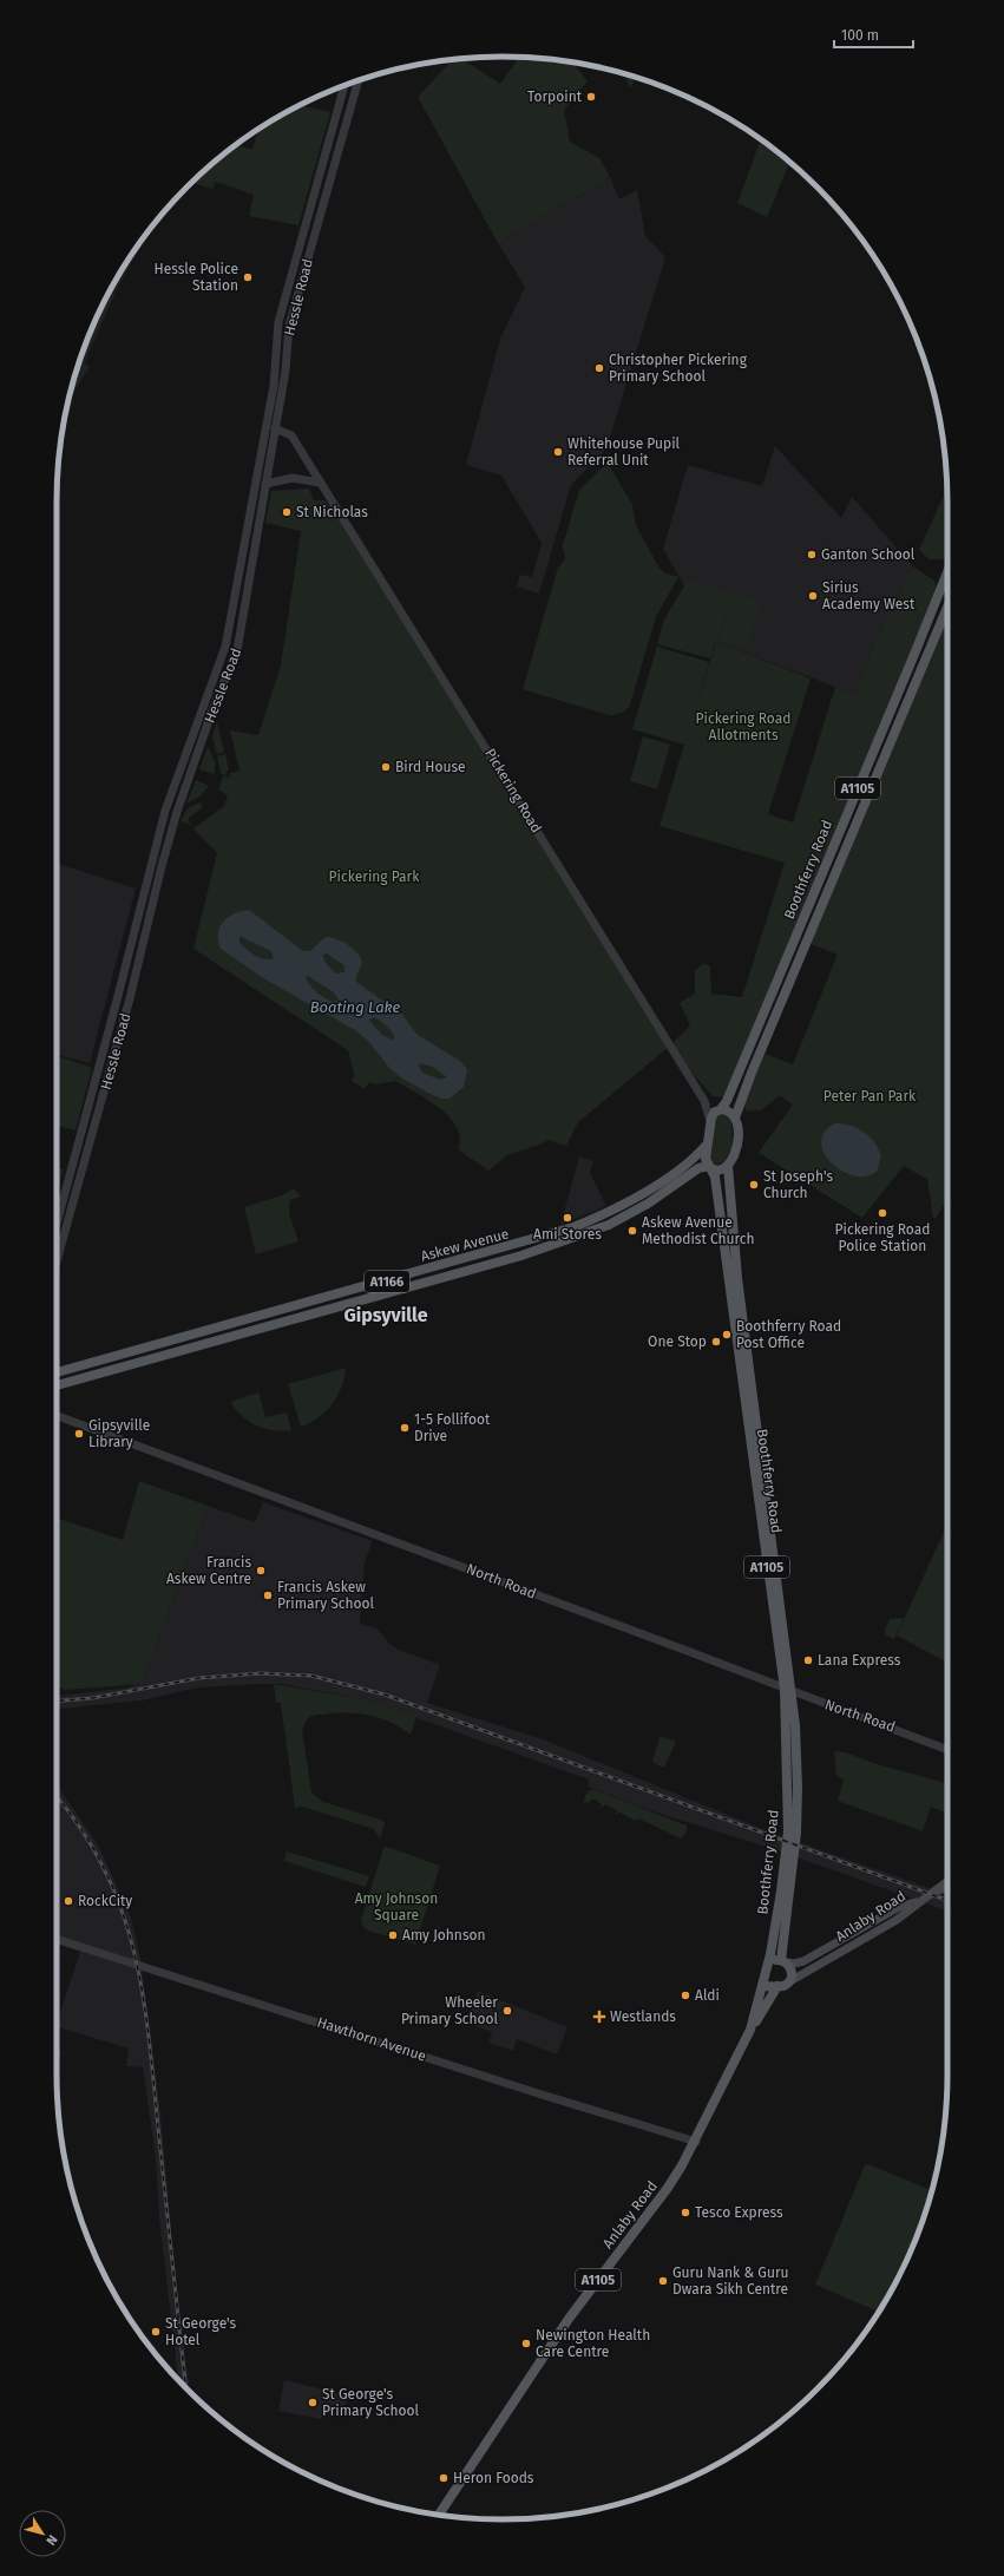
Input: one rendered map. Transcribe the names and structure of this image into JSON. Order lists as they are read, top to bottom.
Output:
{
  "streets": {
    "main road": [
      "A1105",
      "Boothferry Road",
      "Askew Avenue",
      "A1166",
      "Anlaby Road"
    ],
    "street": [
      "Hessle Road",
      "Pickering Road",
      "North Road",
      "Hawthorn Avenue"
    ]
  },
  "crossings": [
    ["Hessle Road", "Pickering Road"],
    ["A1105", "Pickering Road"],
    ["A1105", "Boothferry Road"],
    ["A1105", "Askew Avenue"],
    ["A1105", "Anlaby Road"],
    ["Pickering Road", "Boothferry Road"],
    ["Boothferry Road", "Askew Avenue"],
    ["Boothferry Road", "North Road"],
    ["Boothferry Road", "Anlaby Road"],
    ["Anlaby Road", "Hawthorn Avenue"]
  ],
  "districts": ["Gipsyville"],
  "water": ["Boating Lake"],
  "parks": [
    "Pickering Road Allotments",
    "Pickering Park",
    "Peter Pan Park",
    "Amy Johnson Square"
  ],
  "places": {
    "other": [
      "Torpoint",
      "Hessle Police Station",
      "Christopher Pickering Primary School",
      "Whitehouse Pupil Referral Unit",
      "St Nicholas",
      "Ganton School",
      "Sirius Academy West",
      "Bird House",
      "St Joseph's Church",
      "Pickering Road Police Station",
      "Ami Stores",
      "Askew Avenue Methodist Church",
      "Boothferry Road Post Office",
      "One Stop",
      "1-5 Follifoot Drive",
      "Gipsyville Library",
      "Francis Askew Centre",
      "Francis Askew Primary School",
      "Lana Express",
      "RockCity",
      "Amy Johnson",
      "Aldi",
      "Wheeler Primary School",
      "Tesco Express",
      "Guru Nank & Guru Dwara Sikh Centre",
      "St George's Hotel",
      "Newington Health Care Centre",
      "St George's Primary School",
      "Heron Foods"
    ],
    "health": ["Westlands"]
  },
  "scale_bar": "100 m",
  "north": "bottom right"
}
